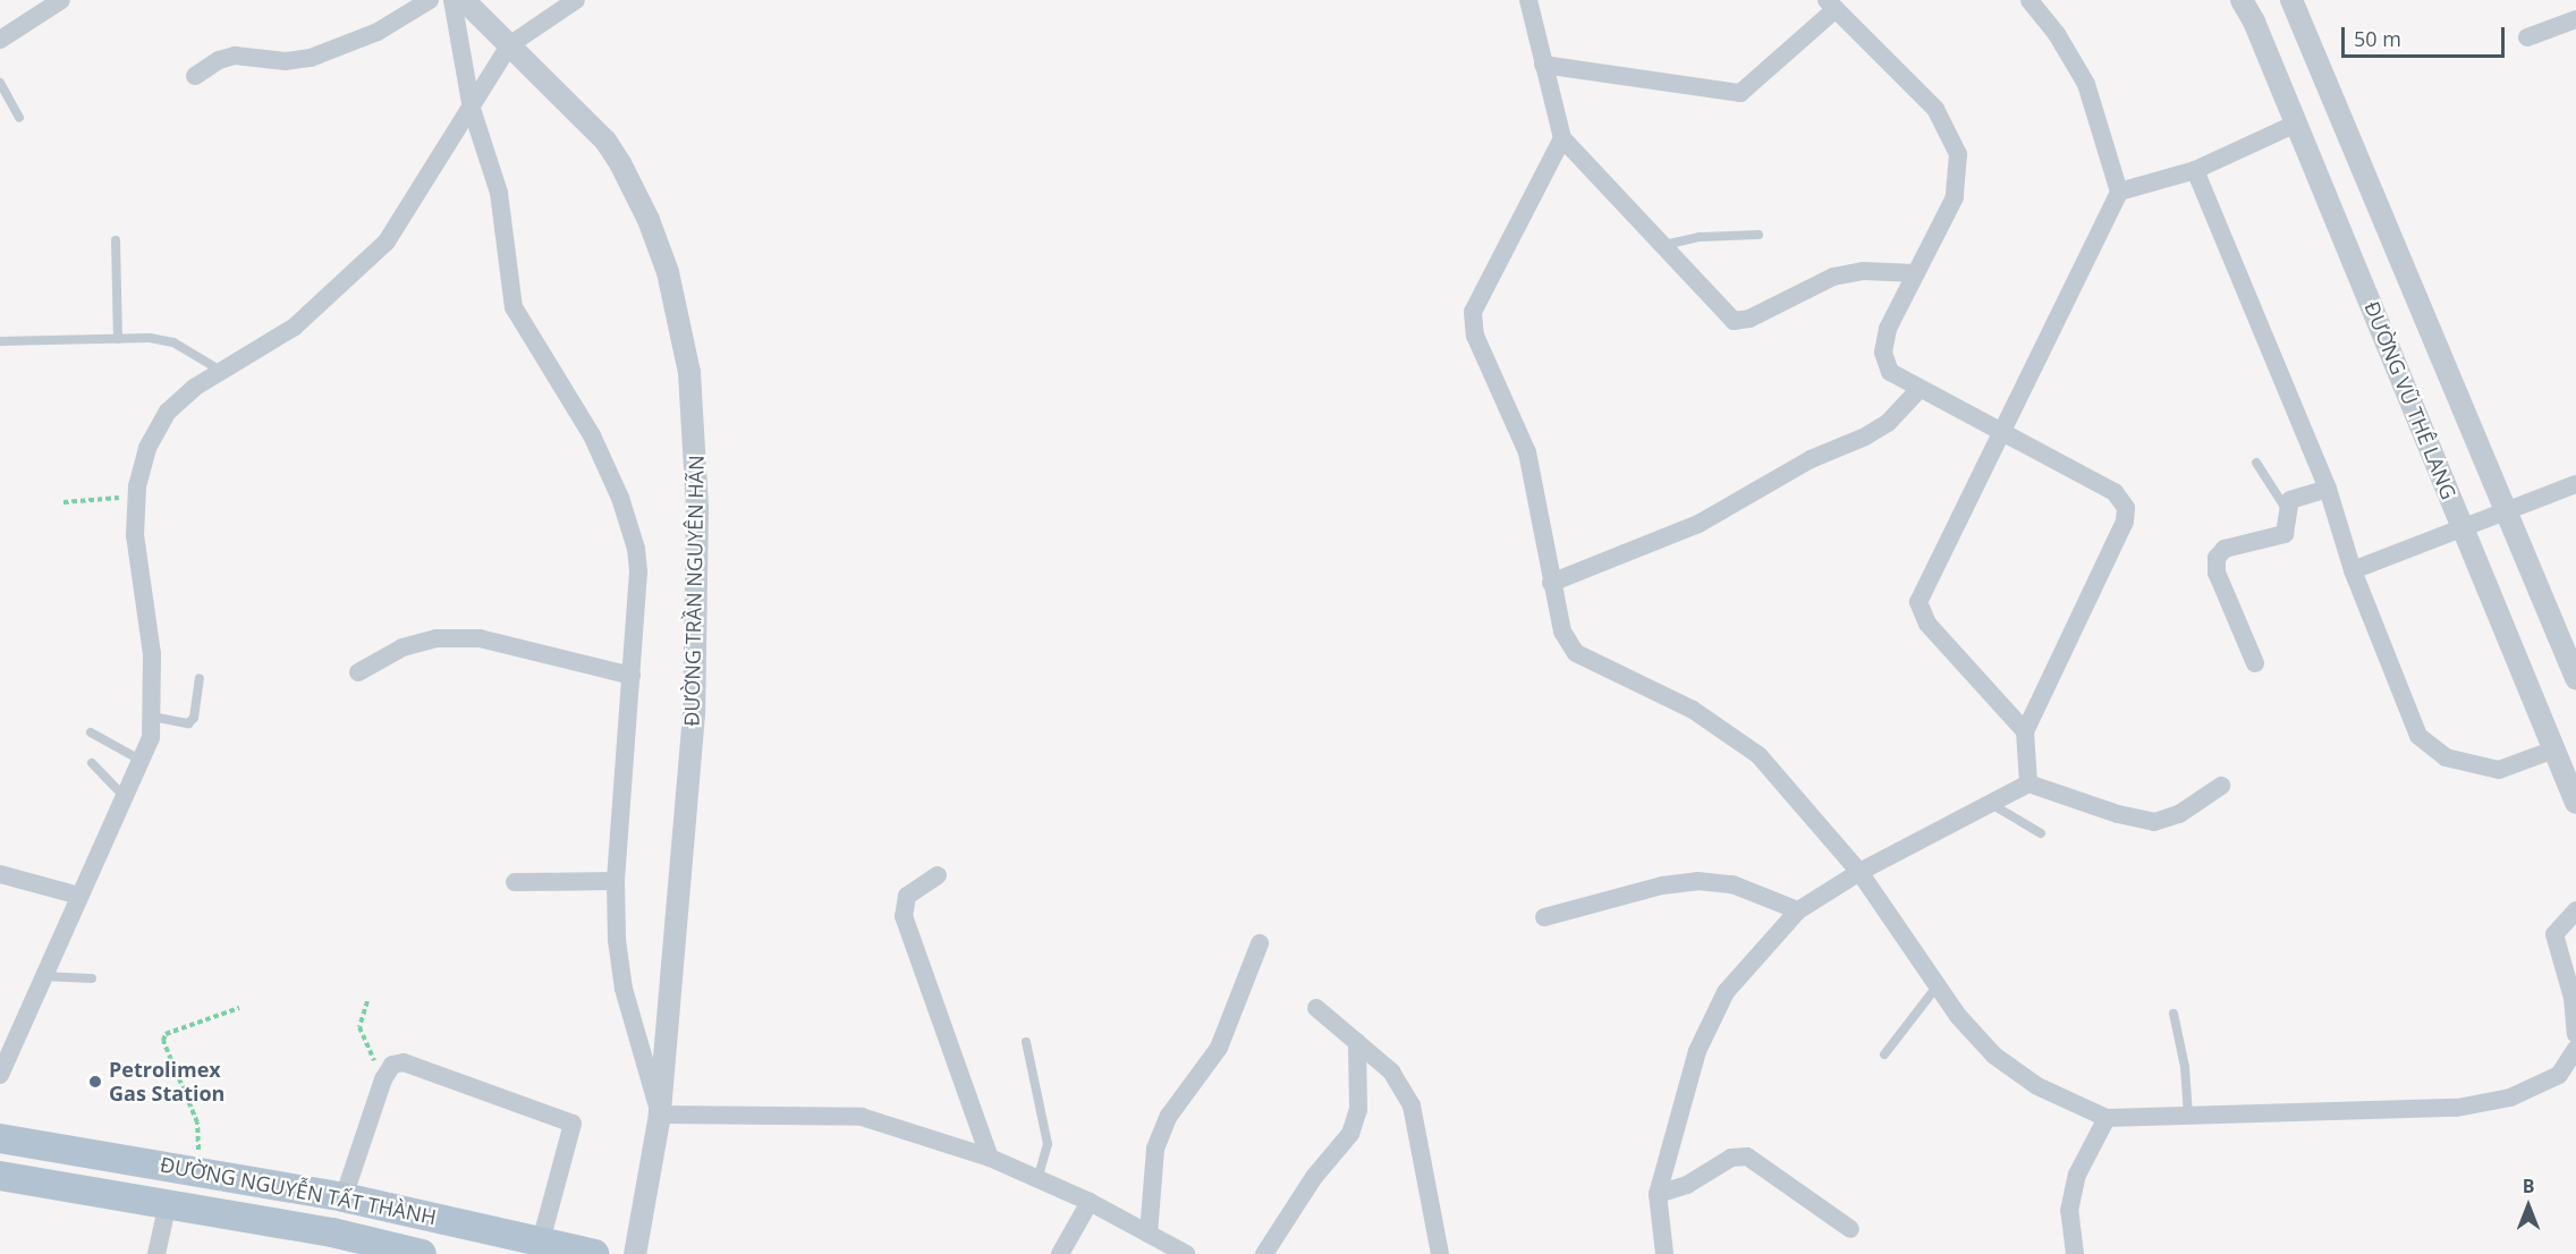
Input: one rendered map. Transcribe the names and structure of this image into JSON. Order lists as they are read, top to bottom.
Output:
{
  "streets": {
    "main road": ["ĐƯỜNG NGUYỄN TẤT THÀNH"],
    "street": ["ĐƯỜNG VŨ THÊ LANG", "ĐƯỜNG TRẦN NGUYÊN HÃN"]
  },
  "places": ["Petrolimex Gas Station"],
  "scale_bar": "50 m",
  "north": "top"
}
